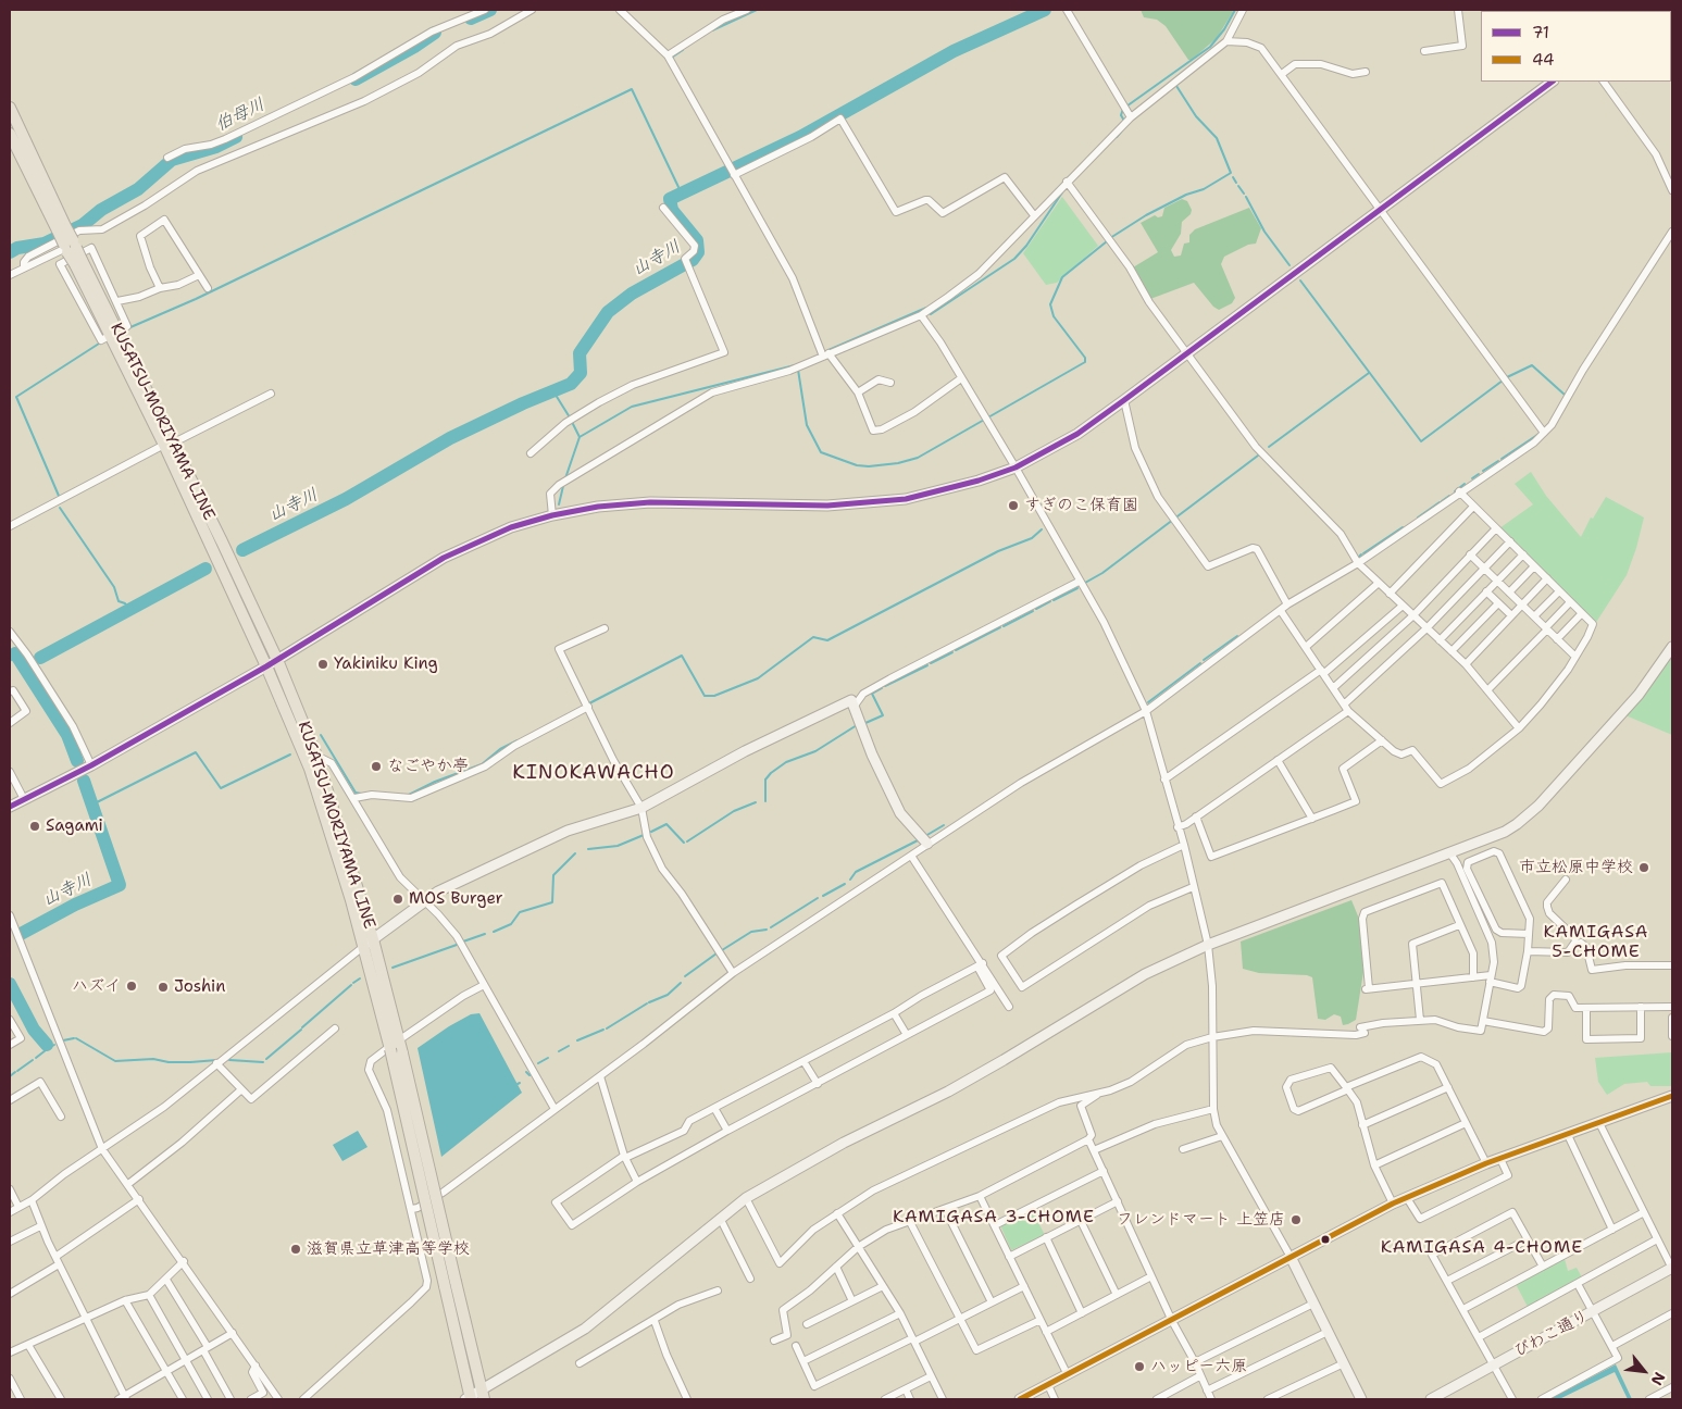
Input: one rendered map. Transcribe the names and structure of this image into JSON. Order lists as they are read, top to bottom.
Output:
{
  "streets": {
    "main road": ["KUSATSU-MORIYAMA LINE"],
    "street": ["びわこ通り"]
  },
  "districts": [
    "KINOKAWACHO",
    "KAMIGASA 5-CHOME",
    "KAMIGASA 3-CHOME",
    "KAMIGASA 4-CHOME"
  ],
  "water": ["伯母川", "山寺川"],
  "places": [
    "すぎのこ保育園",
    "Yakiniku King",
    "なごやか亭",
    "Sagami",
    "市立松原中学校",
    "MOS Burger",
    "ハズイ",
    "Joshin",
    "フレンドマート 上笠店",
    "滋賀県立草津高等学校",
    "ハッピー六原"
  ],
  "lines": ["transit line 71", "transit line 44"],
  "legend": ["71", "44"],
  "north": "bottom right"
}
